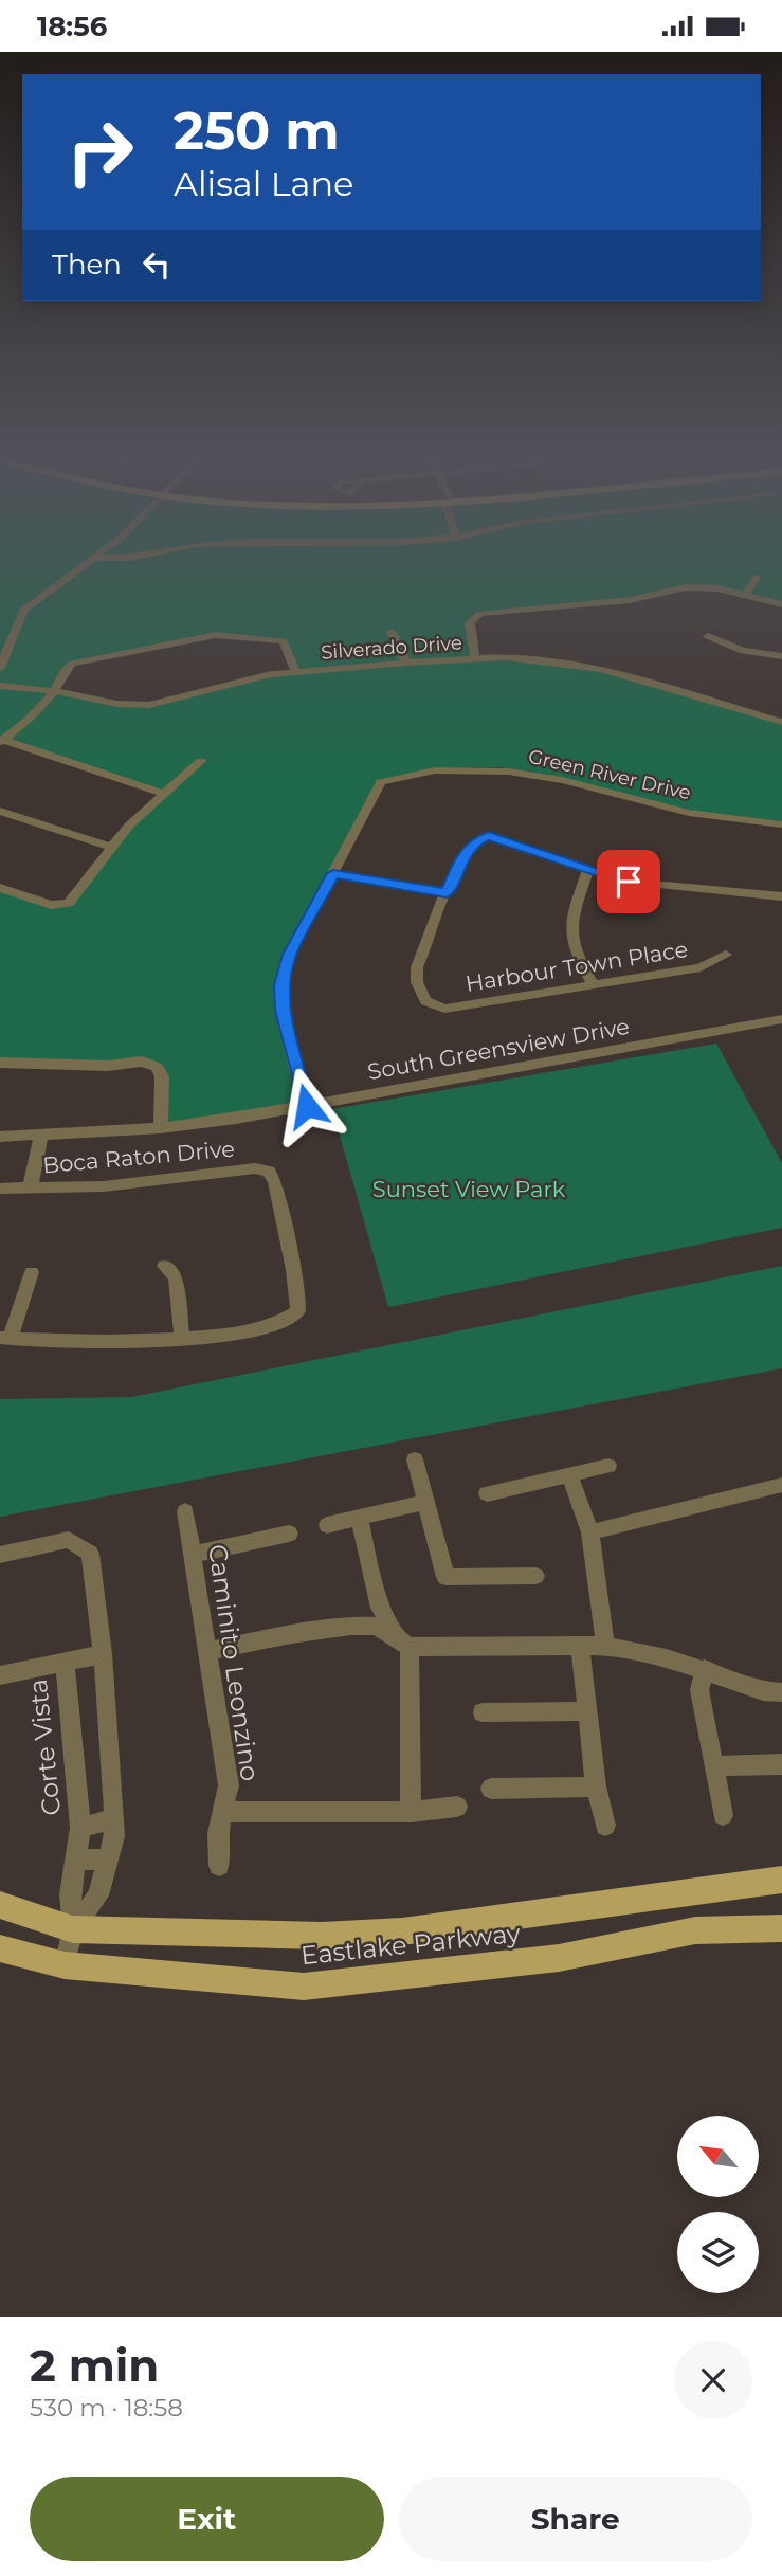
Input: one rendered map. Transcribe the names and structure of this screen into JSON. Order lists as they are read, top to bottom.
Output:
{
  "streets": {
    "main road": ["Eastlake Parkway"],
    "street": [
      "Silverado Drive",
      "Green River Drive",
      "Harbour Town Place",
      "South Greensview Drive",
      "Boca Raton Drive",
      "Caminito Leonzino",
      "Corte Vista"
    ]
  },
  "crossings": [
    ["Green River Drive", "South Greensview Drive"],
    ["Corte Vista", "Eastlake Parkway"]
  ],
  "parks": ["Sunset View Park"],
  "north": "top left",
  "page": {
    "status": "18:56",
    "turn": ["250 m", "Alisal Lane"],
    "then": "Then",
    "heading": ["2 min", "530 m · 18:58"],
    "buttons": ["Exit", "Share"]
  }
}
